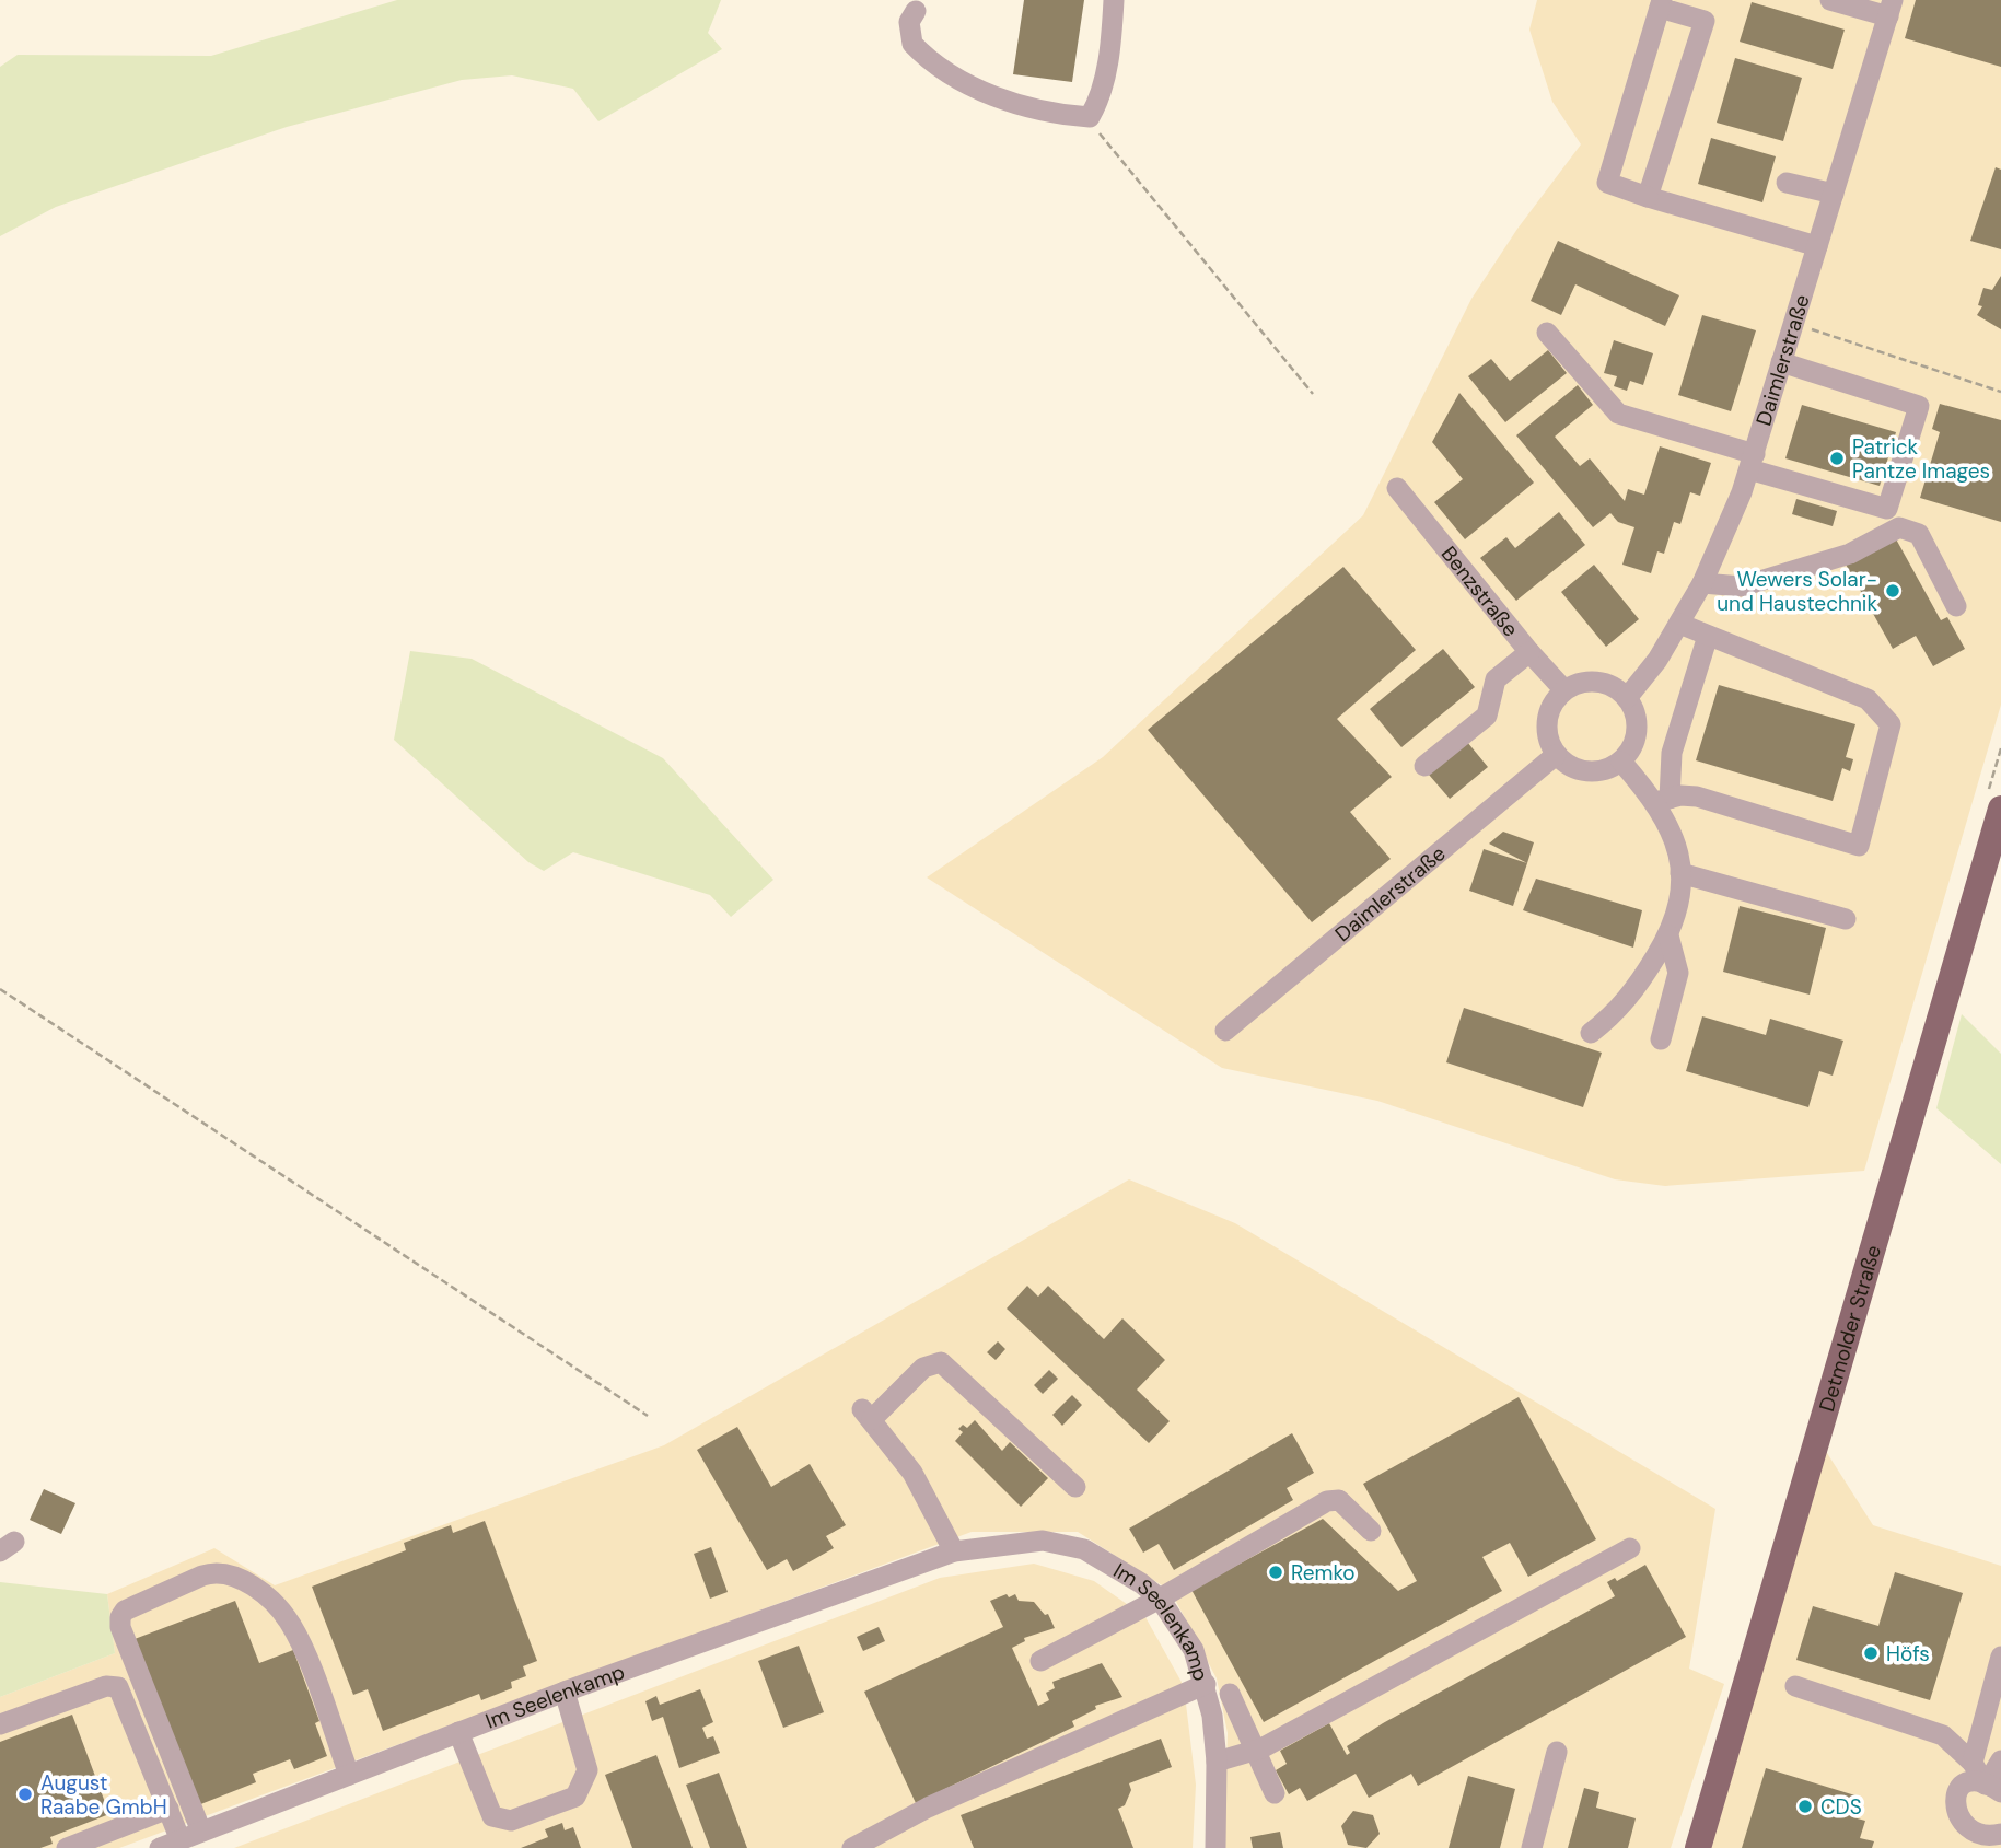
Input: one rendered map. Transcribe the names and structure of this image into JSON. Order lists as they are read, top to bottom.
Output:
{
  "streets": {
    "main road": ["Detmolder Straße"],
    "street": ["Daimlerstraße", "Benzstraße", "Im Seelenkamp"]
  },
  "crossings": [
    ["Daimlerstraße", "Benzstraße"]
  ],
  "places": [
    "Patrick Pantze Images",
    "Wewers Solar- und Haustechnik",
    "Remko",
    "Höfs",
    "August Raabe GmbH",
    "CDS"
  ]
}
